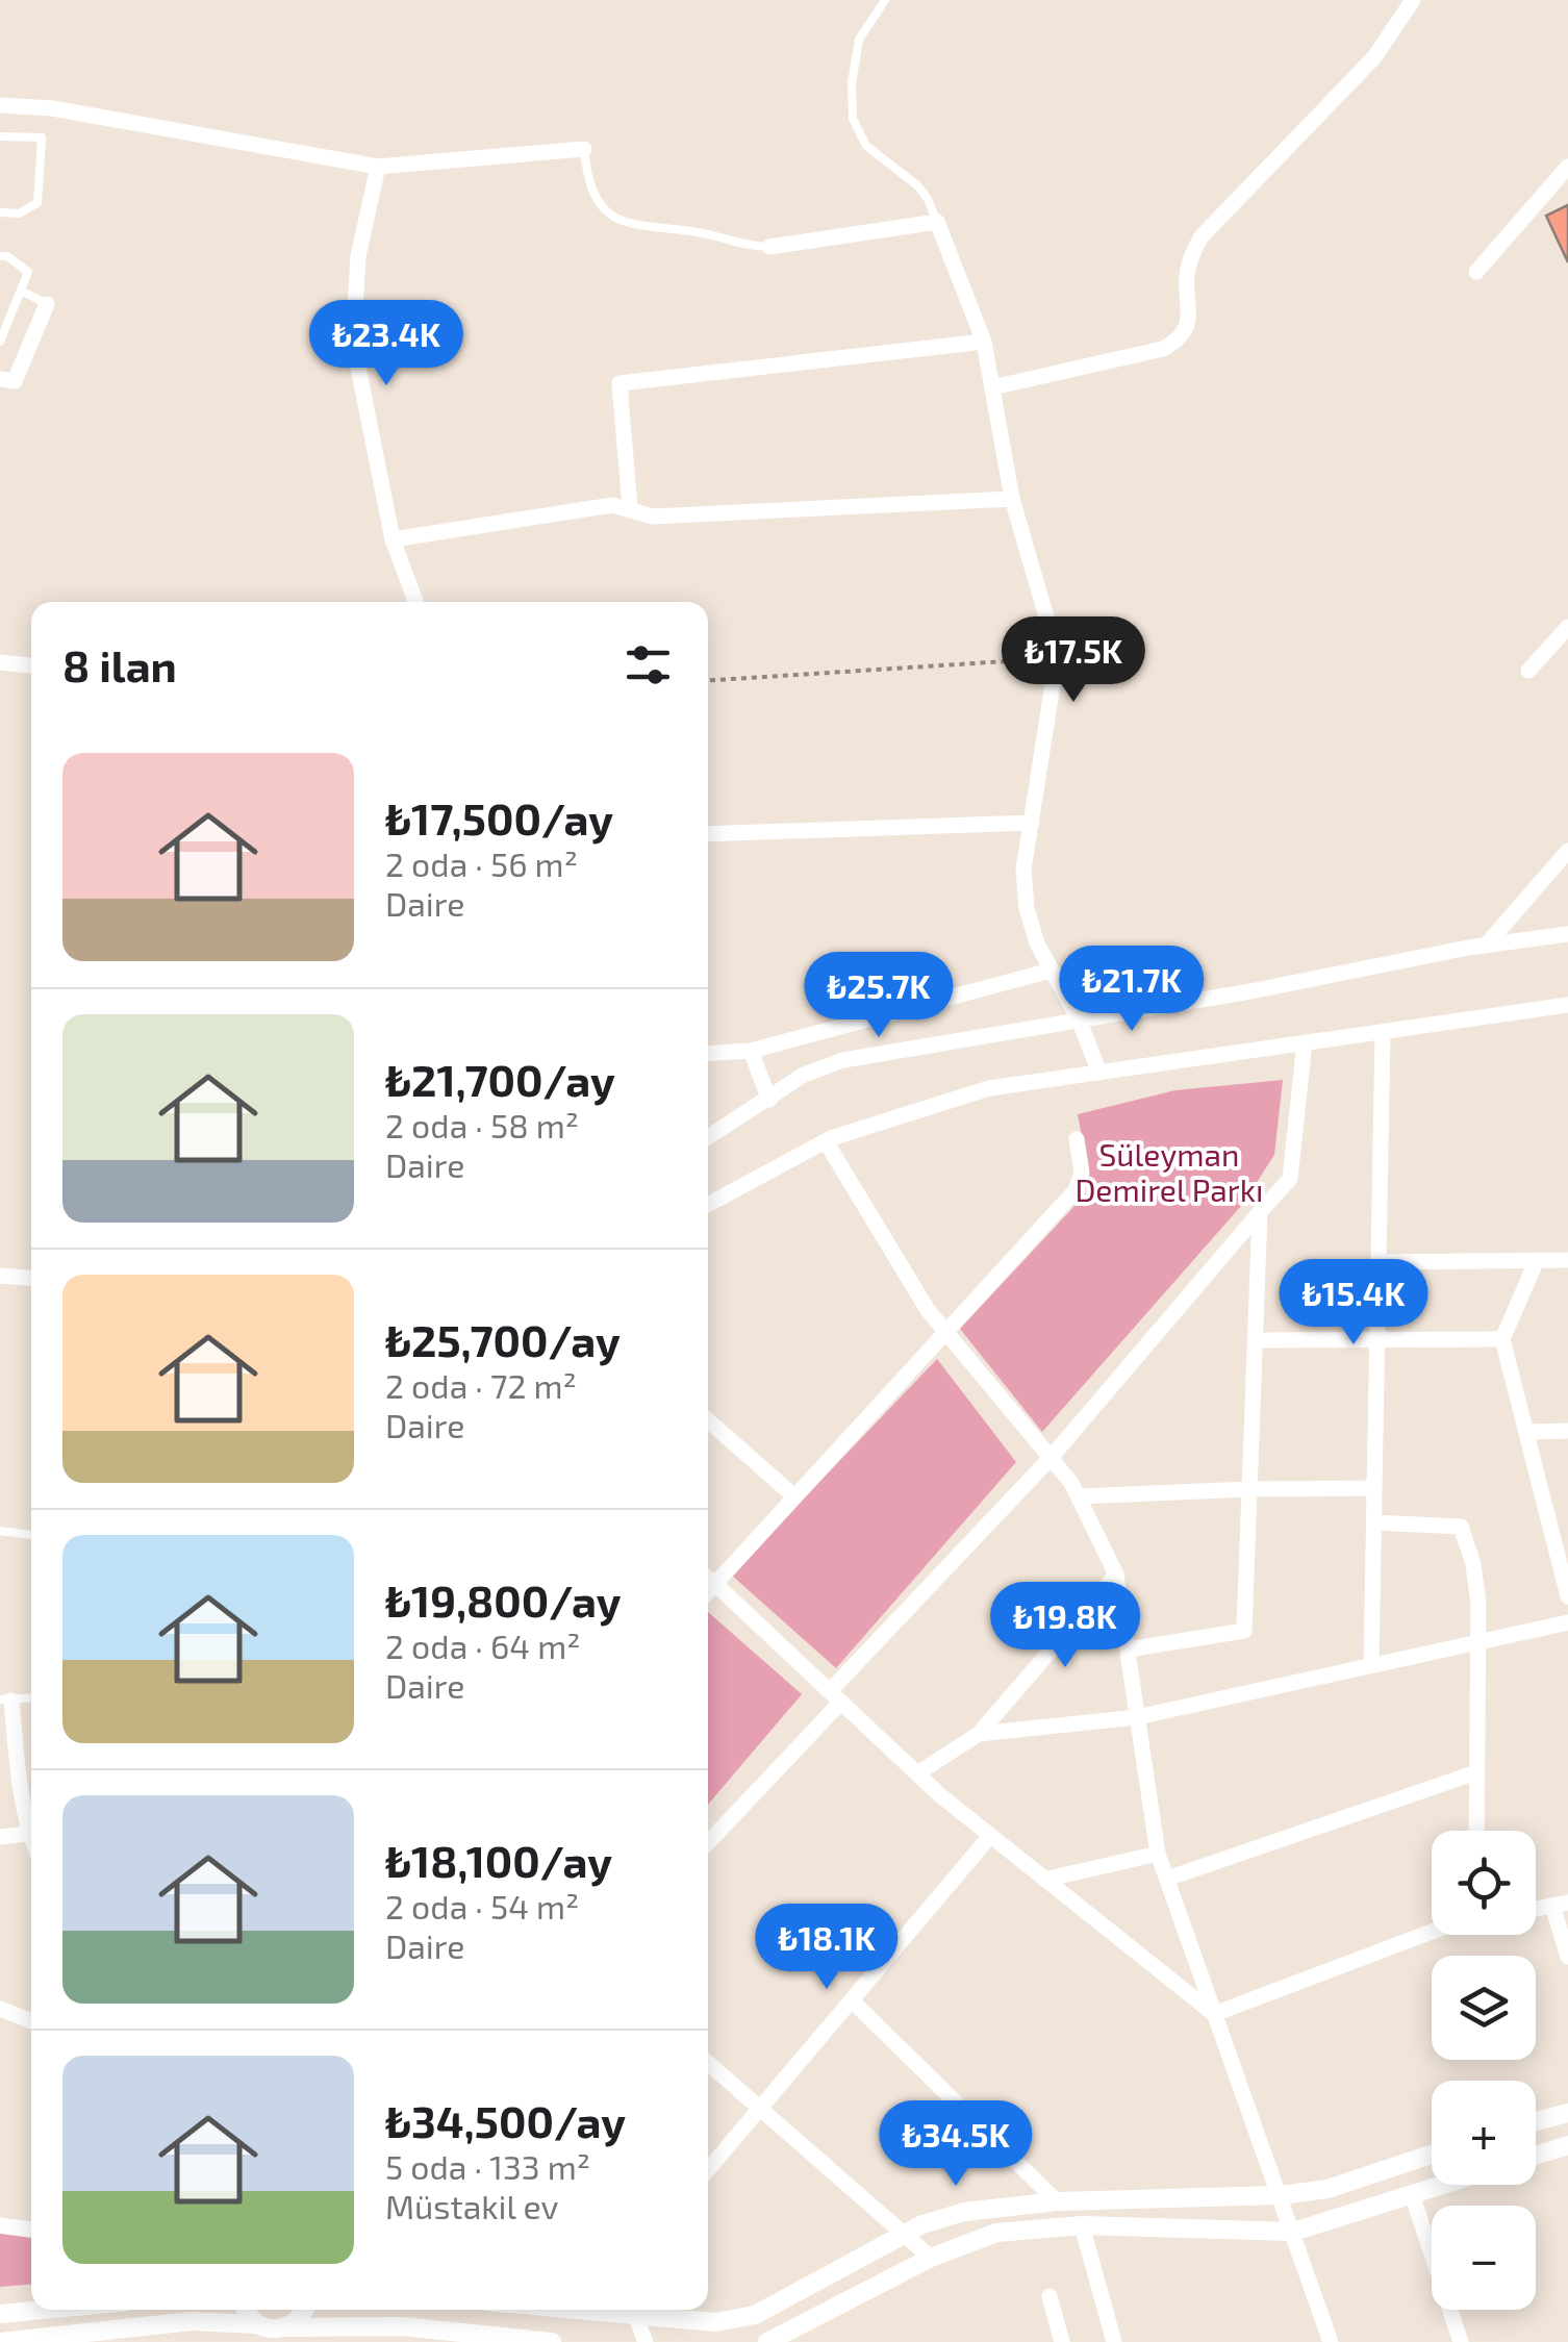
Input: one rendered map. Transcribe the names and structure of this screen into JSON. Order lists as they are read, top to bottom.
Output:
{
  "parks": ["Süleyman Demirel Parkı"],
  "page": {
    "price": [
      "₺23.4K",
      "₺17.5K",
      "₺21.7K",
      "₺25.7K",
      "₺15.4K",
      "₺19.8K",
      "₺18.1K",
      "₺34.5K"
    ],
    "heading": "8 ilan",
    "list": [
      {
        "name": "₺17,500/ay",
        "note": "2 oda · 56 m² · Daire"
      },
      {
        "name": "₺21,700/ay",
        "note": "2 oda · 58 m² · Daire"
      },
      {
        "name": "₺25,700/ay",
        "note": "2 oda · 72 m² · Daire"
      },
      {
        "name": "₺19,800/ay",
        "note": "2 oda · 64 m² · Daire"
      },
      {
        "name": "₺18,100/ay",
        "note": "2 oda · 54 m² · Daire"
      },
      {
        "name": "₺34,500/ay",
        "note": "5 oda · 133 m² · Müstakil ev"
      }
    ],
    "map_buttons": ["+", "−"]
  }
}
